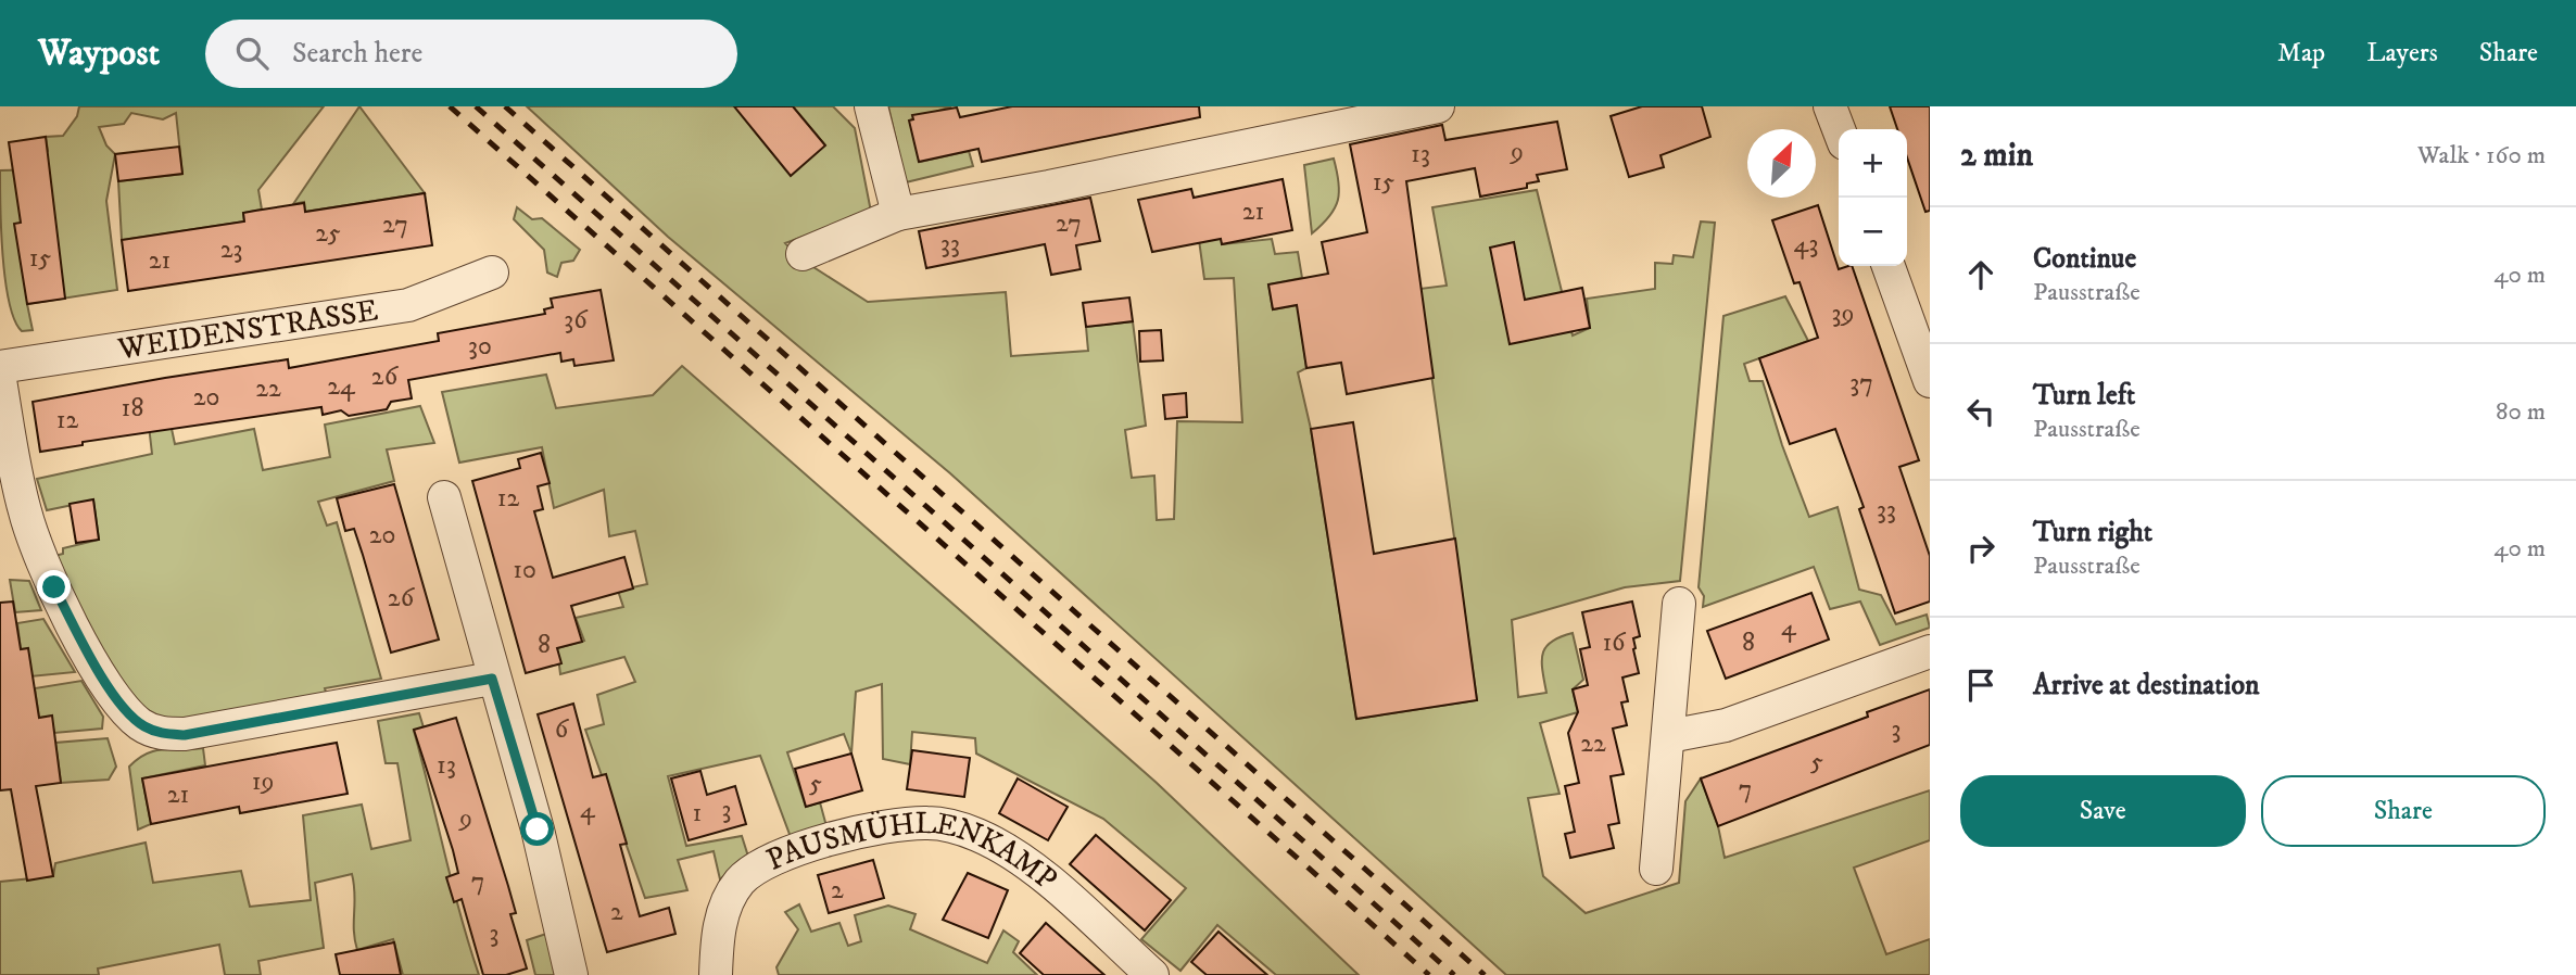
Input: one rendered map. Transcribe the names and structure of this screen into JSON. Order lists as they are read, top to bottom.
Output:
{
  "streets": {
    "street": ["WEIDENSTRASSE", "PAUSMÜHLENKAMP"]
  },
  "house_numbers": [
    "9",
    "13",
    "15",
    "21",
    "27",
    "27",
    "25",
    "33",
    "43",
    "23",
    "15",
    "21",
    "39",
    "36",
    "30",
    "26",
    "37",
    "24",
    "22",
    "20",
    "18",
    "12",
    "12",
    "33",
    "20",
    "10",
    "26",
    "4",
    "16",
    "8",
    "8",
    "6",
    "3",
    "22",
    "5",
    "13",
    "19",
    "5",
    "7",
    "21",
    "4",
    "3",
    "1",
    "9",
    "7",
    "2",
    "2",
    "3"
  ],
  "north": "top right",
  "page": {
    "header": "Waypost",
    "search": "Search here",
    "nav": ["Map", "Layers", "Share"],
    "heading": ["2 min", "Walk · 160 m"],
    "map_buttons": ["+", "−"],
    "list": [
      ["Continue", "Pausstraße", "40 m"],
      ["Turn left", "Pausstraße", "80 m"],
      ["Turn right", "Pausstraße", "40 m"],
      "Arrive at destination"
    ],
    "buttons": ["Save", "Share"]
  }
}
